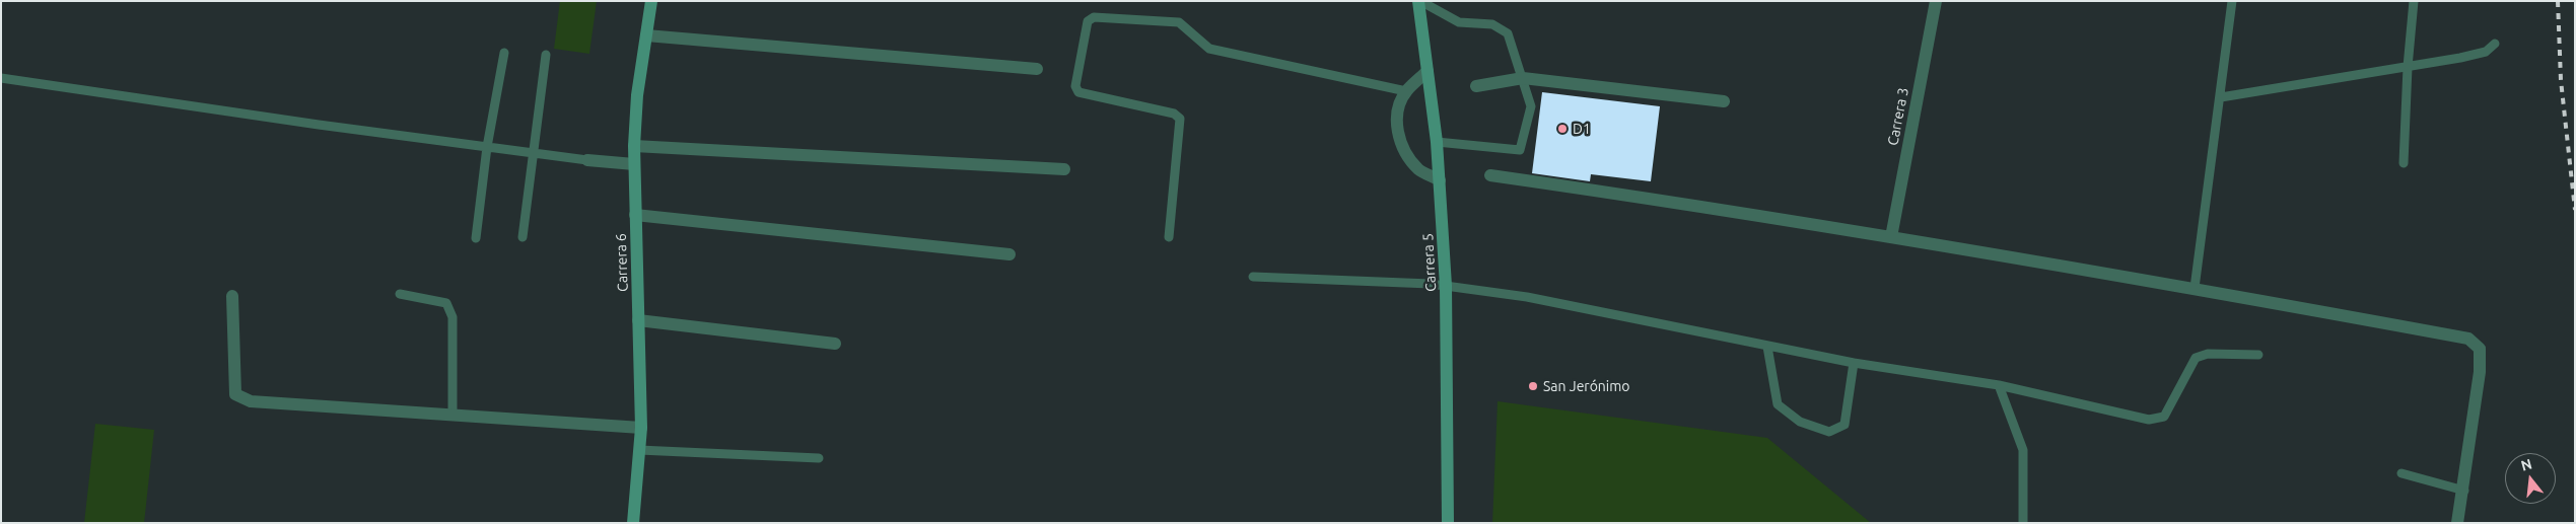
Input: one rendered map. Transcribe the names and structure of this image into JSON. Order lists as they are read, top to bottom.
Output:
{
  "streets": {
    "main road": ["Carrera 6", "Carrera 5"],
    "street": ["Carrera 3"]
  },
  "places": ["D1", "San Jerónimo"],
  "north": "top"
}
